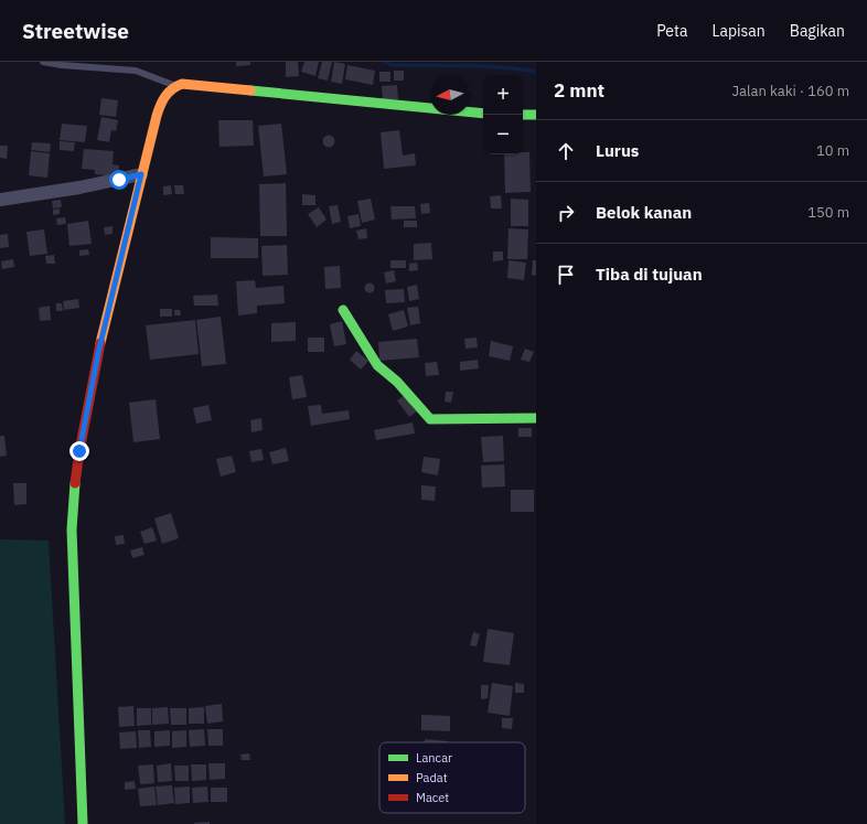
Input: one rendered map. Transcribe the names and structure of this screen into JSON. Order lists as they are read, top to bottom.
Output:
{
  "legend": ["Lancar", "Padat", "Macet"],
  "north": "left",
  "page": {
    "header": "Streetwise",
    "nav": ["Peta", "Lapisan", "Bagikan"],
    "heading": ["2 mnt", "Jalan kaki · 160 m"],
    "map_buttons": ["+", "−"],
    "list": [
      ["Lurus", "10 m"],
      ["Belok kanan", "150 m"],
      "Tiba di tujuan"
    ]
  }
}
